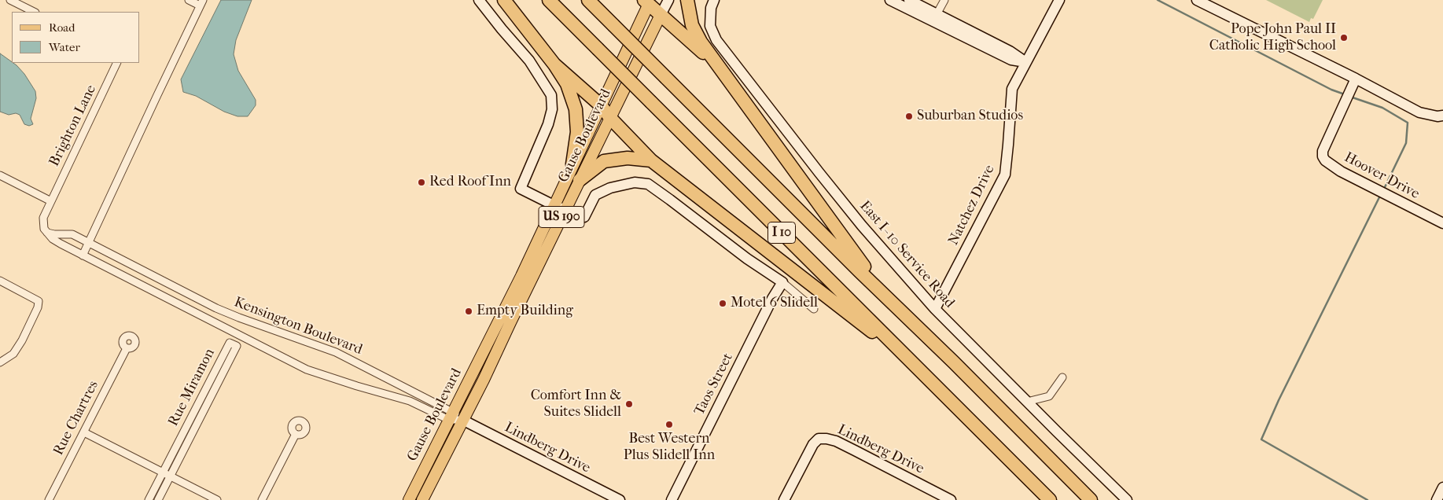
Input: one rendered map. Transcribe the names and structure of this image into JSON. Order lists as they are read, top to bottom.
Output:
{
  "streets": {
    "highway": ["I 10"],
    "main road": ["Gause Boulevard", "US 190"],
    "street": [
      "Brighton Lane",
      "Hoover Drive",
      "Natchez Drive",
      "East I- 10 Service Road",
      "Kensington Boulevard",
      "Taos Street",
      "Rue Miramon",
      "Rue Chartres",
      "Lindberg Drive"
    ]
  },
  "crossings": [
    ["Gause Boulevard", "Kensington Boulevard"],
    ["Gause Boulevard", "Lindberg Drive"],
    ["Natchez Drive", "East I- 10 Service Road"],
    ["Kensington Boulevard", "Lindberg Drive"]
  ],
  "places": [
    "Pope John Paul II Catholic High School",
    "Suburban Studios",
    "Red Roof Inn",
    "Motel 6 Slidell",
    "Empty Building",
    "Comfort Inn & Suites Slidell",
    "Best Western Plus Slidell Inn"
  ],
  "legend": ["Road", "Water"]
}
